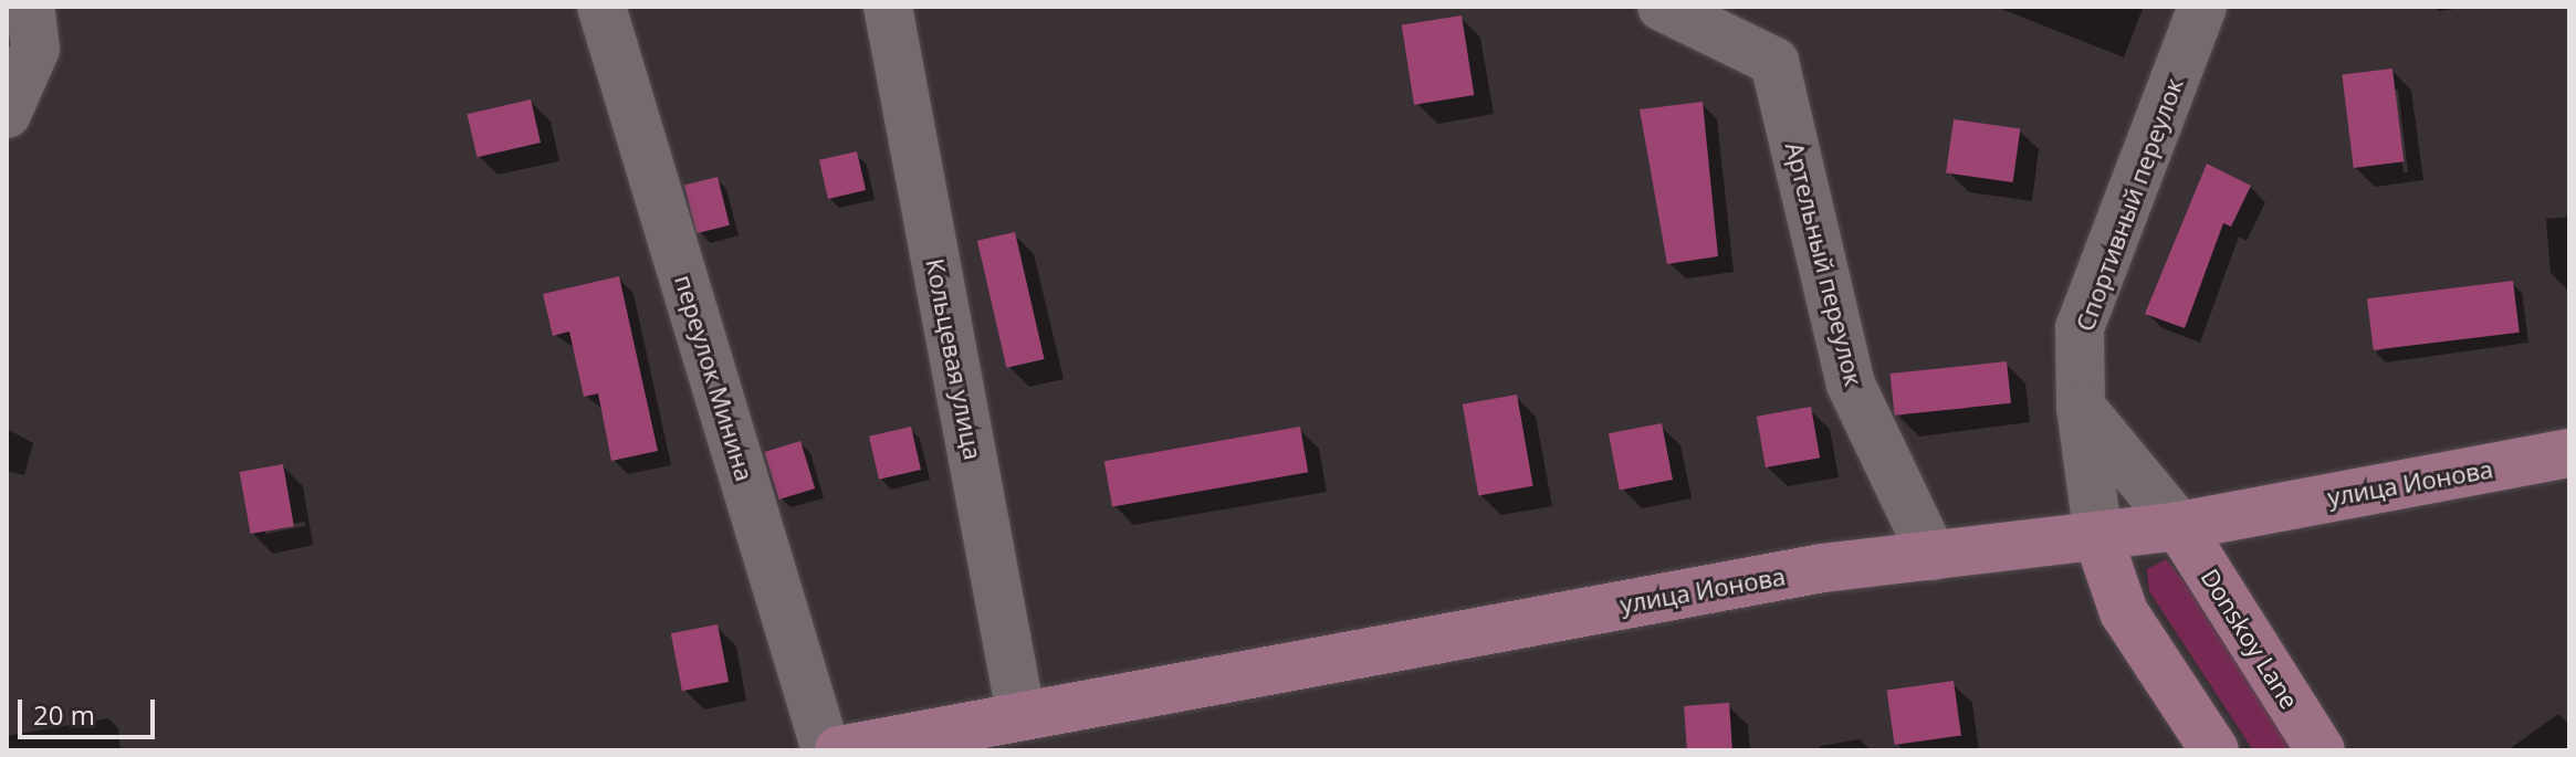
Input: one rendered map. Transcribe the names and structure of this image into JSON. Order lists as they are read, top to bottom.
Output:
{
  "streets": {
    "main road": ["улица Ионова", "Donskoy Lane"],
    "street": [
      "Спортивный переулок",
      "Артельный переулок",
      "Кольцевая улица",
      "переулок Минина"
    ]
  },
  "crossings": [
    ["Спортивный переулок", "улица Ионова"],
    ["Артельный переулок", "улица Ионова"],
    ["Кольцевая улица", "улица Ионова"],
    ["улица Ионова", "Donskoy Lane"]
  ],
  "scale_bar": "20 m"
}
